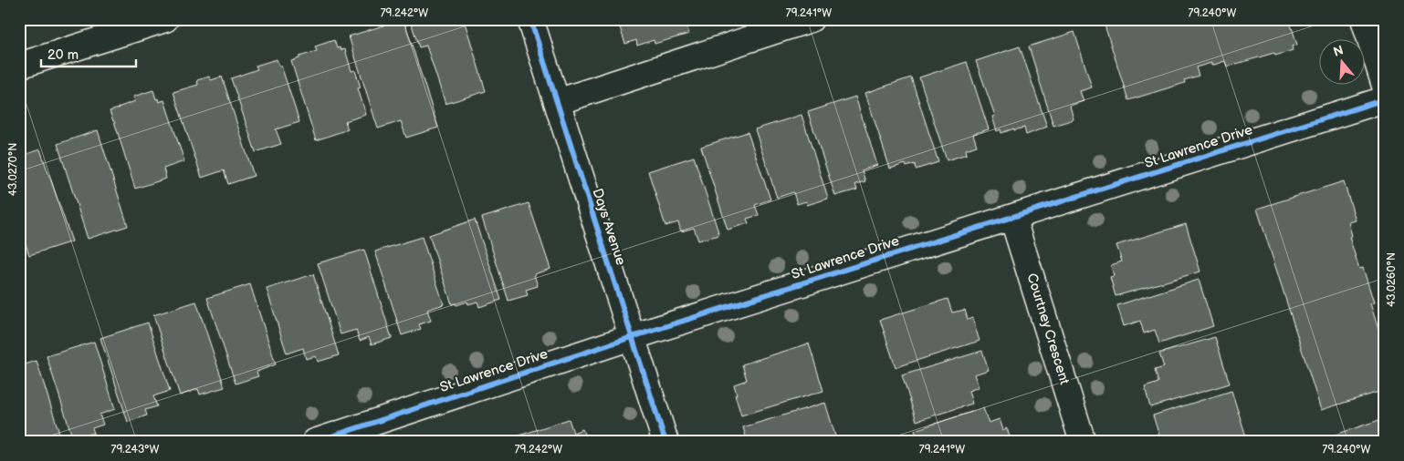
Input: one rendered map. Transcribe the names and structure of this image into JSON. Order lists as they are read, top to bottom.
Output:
{
  "streets": {
    "street": ["St Lawrence Drive", "Days Avenue", "Courtney Crescent"]
  },
  "crossings": [
    ["St Lawrence Drive", "Days Avenue"],
    ["St Lawrence Drive", "Courtney Crescent"]
  ],
  "scale_bar": "20 m",
  "north": "top",
  "coordinates": [
    "79.242°W",
    "79.241°W",
    "79.240°W",
    "43.0270°N",
    "43.0260°N",
    "79.243°W"
  ]
}
